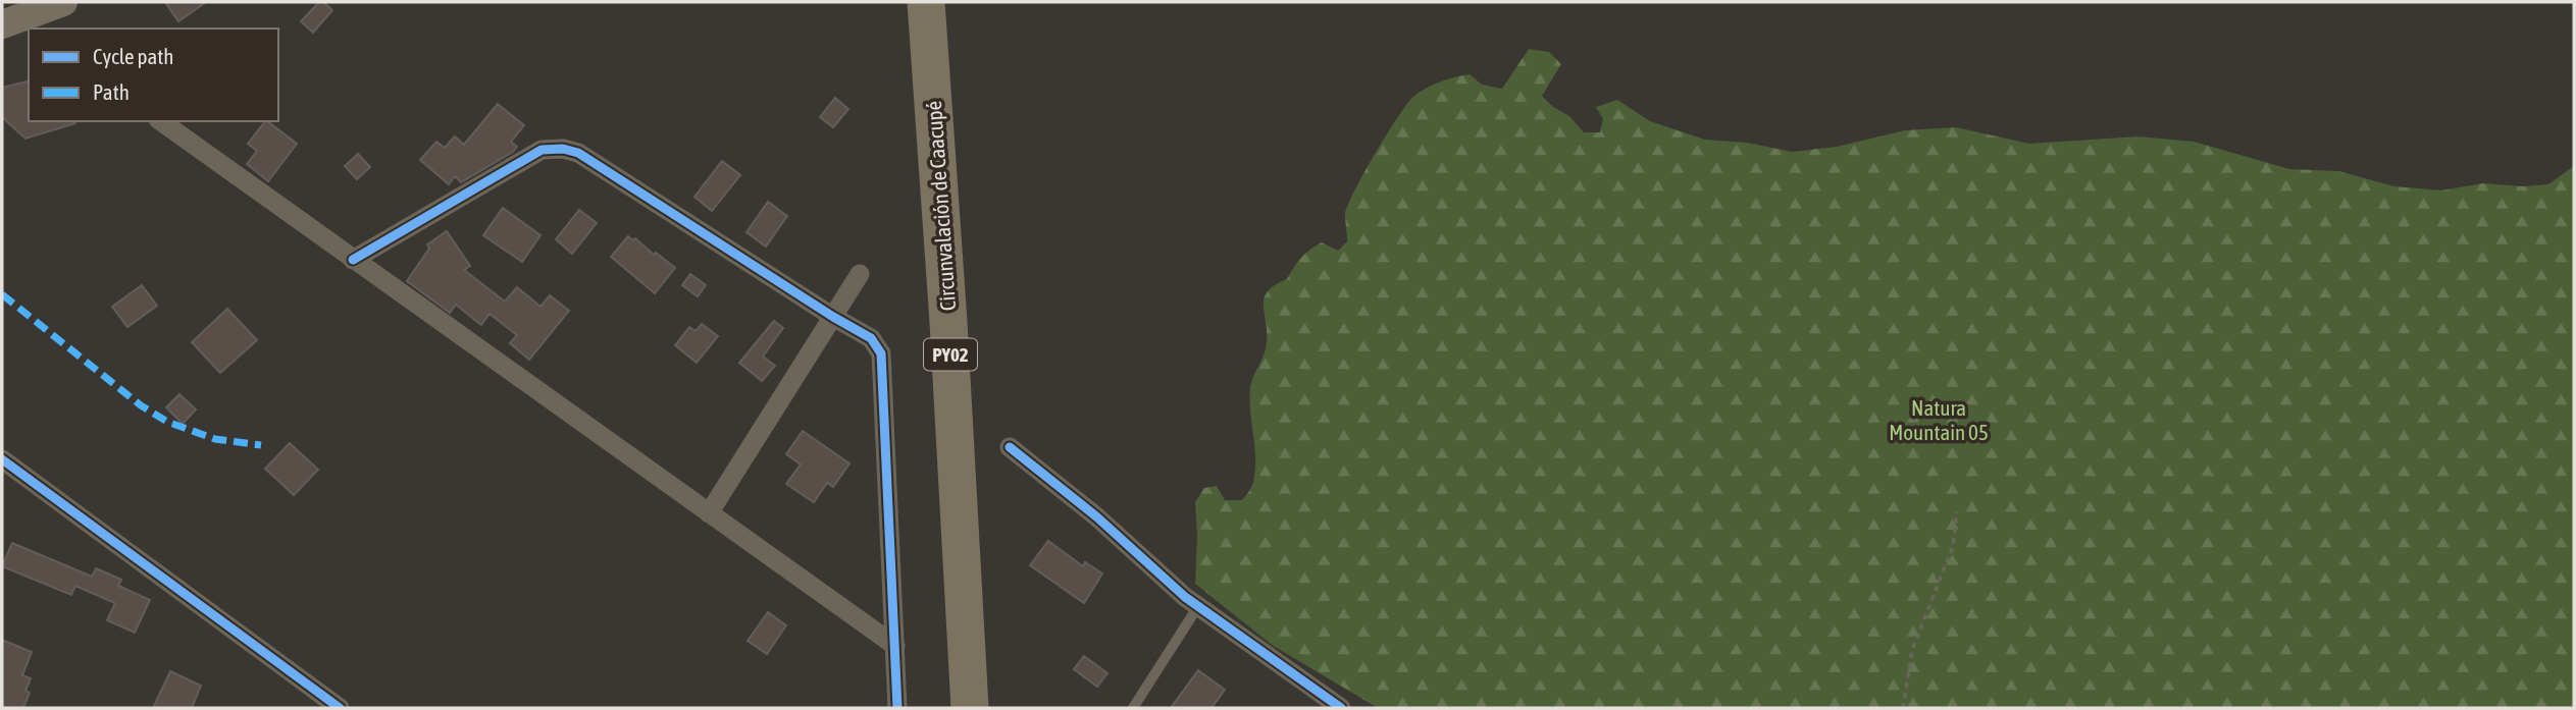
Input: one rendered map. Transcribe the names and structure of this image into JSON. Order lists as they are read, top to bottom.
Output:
{
  "streets": {
    "highway": ["Circunvalación de Caacupé", "PY02"]
  },
  "parks": ["Natura Mountain 05"],
  "legend": ["Cycle path", "Path"]
}
